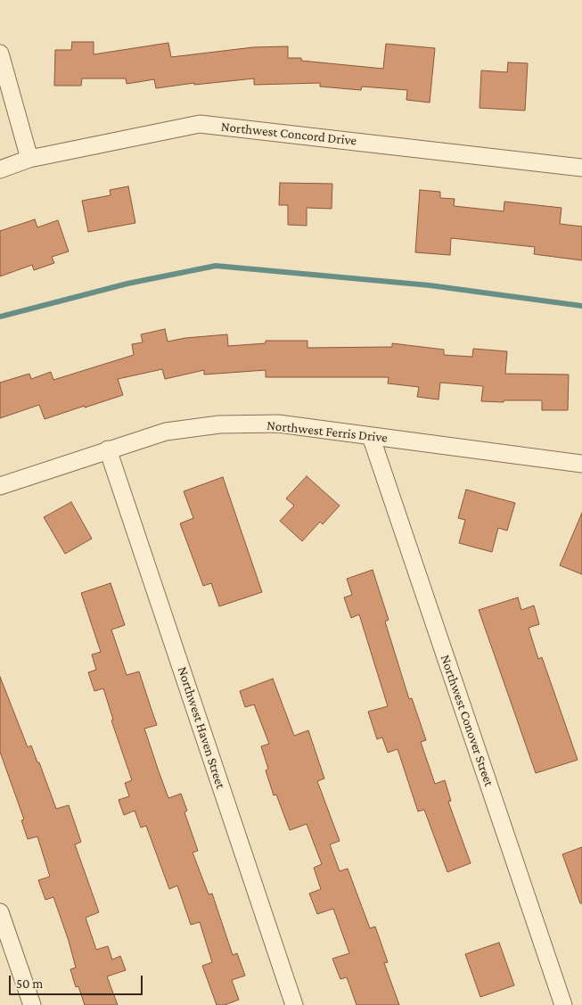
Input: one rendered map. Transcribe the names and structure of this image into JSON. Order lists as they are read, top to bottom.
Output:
{
  "streets": {
    "street": [
      "Northwest Concord Drive",
      "Northwest Ferris Drive",
      "Northwest Conover Street",
      "Northwest Haven Street"
    ]
  },
  "crossings": [
    ["Northwest Ferris Drive", "Northwest Conover Street"],
    ["Northwest Ferris Drive", "Northwest Haven Street"]
  ],
  "scale_bar": "50 m"
}
